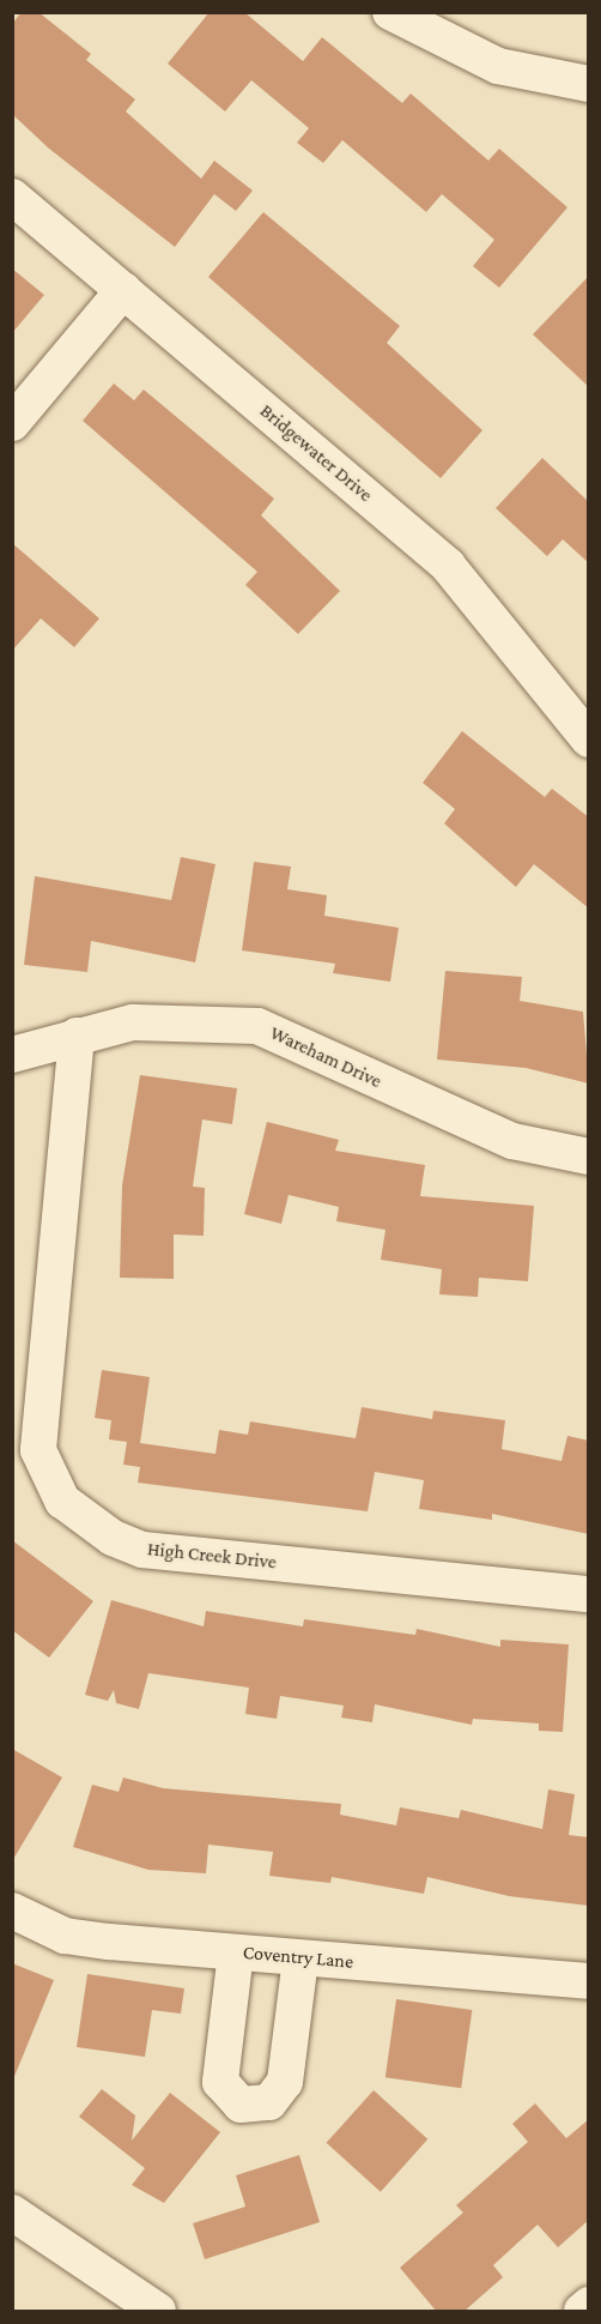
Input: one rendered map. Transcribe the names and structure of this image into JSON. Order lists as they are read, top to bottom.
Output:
{
  "streets": {
    "street": [
      "Bridgewater Drive",
      "Wareham Drive",
      "High Creek Drive",
      "Coventry Lane"
    ]
  },
  "crossings": [
    ["Wareham Drive", "High Creek Drive"]
  ]
}
